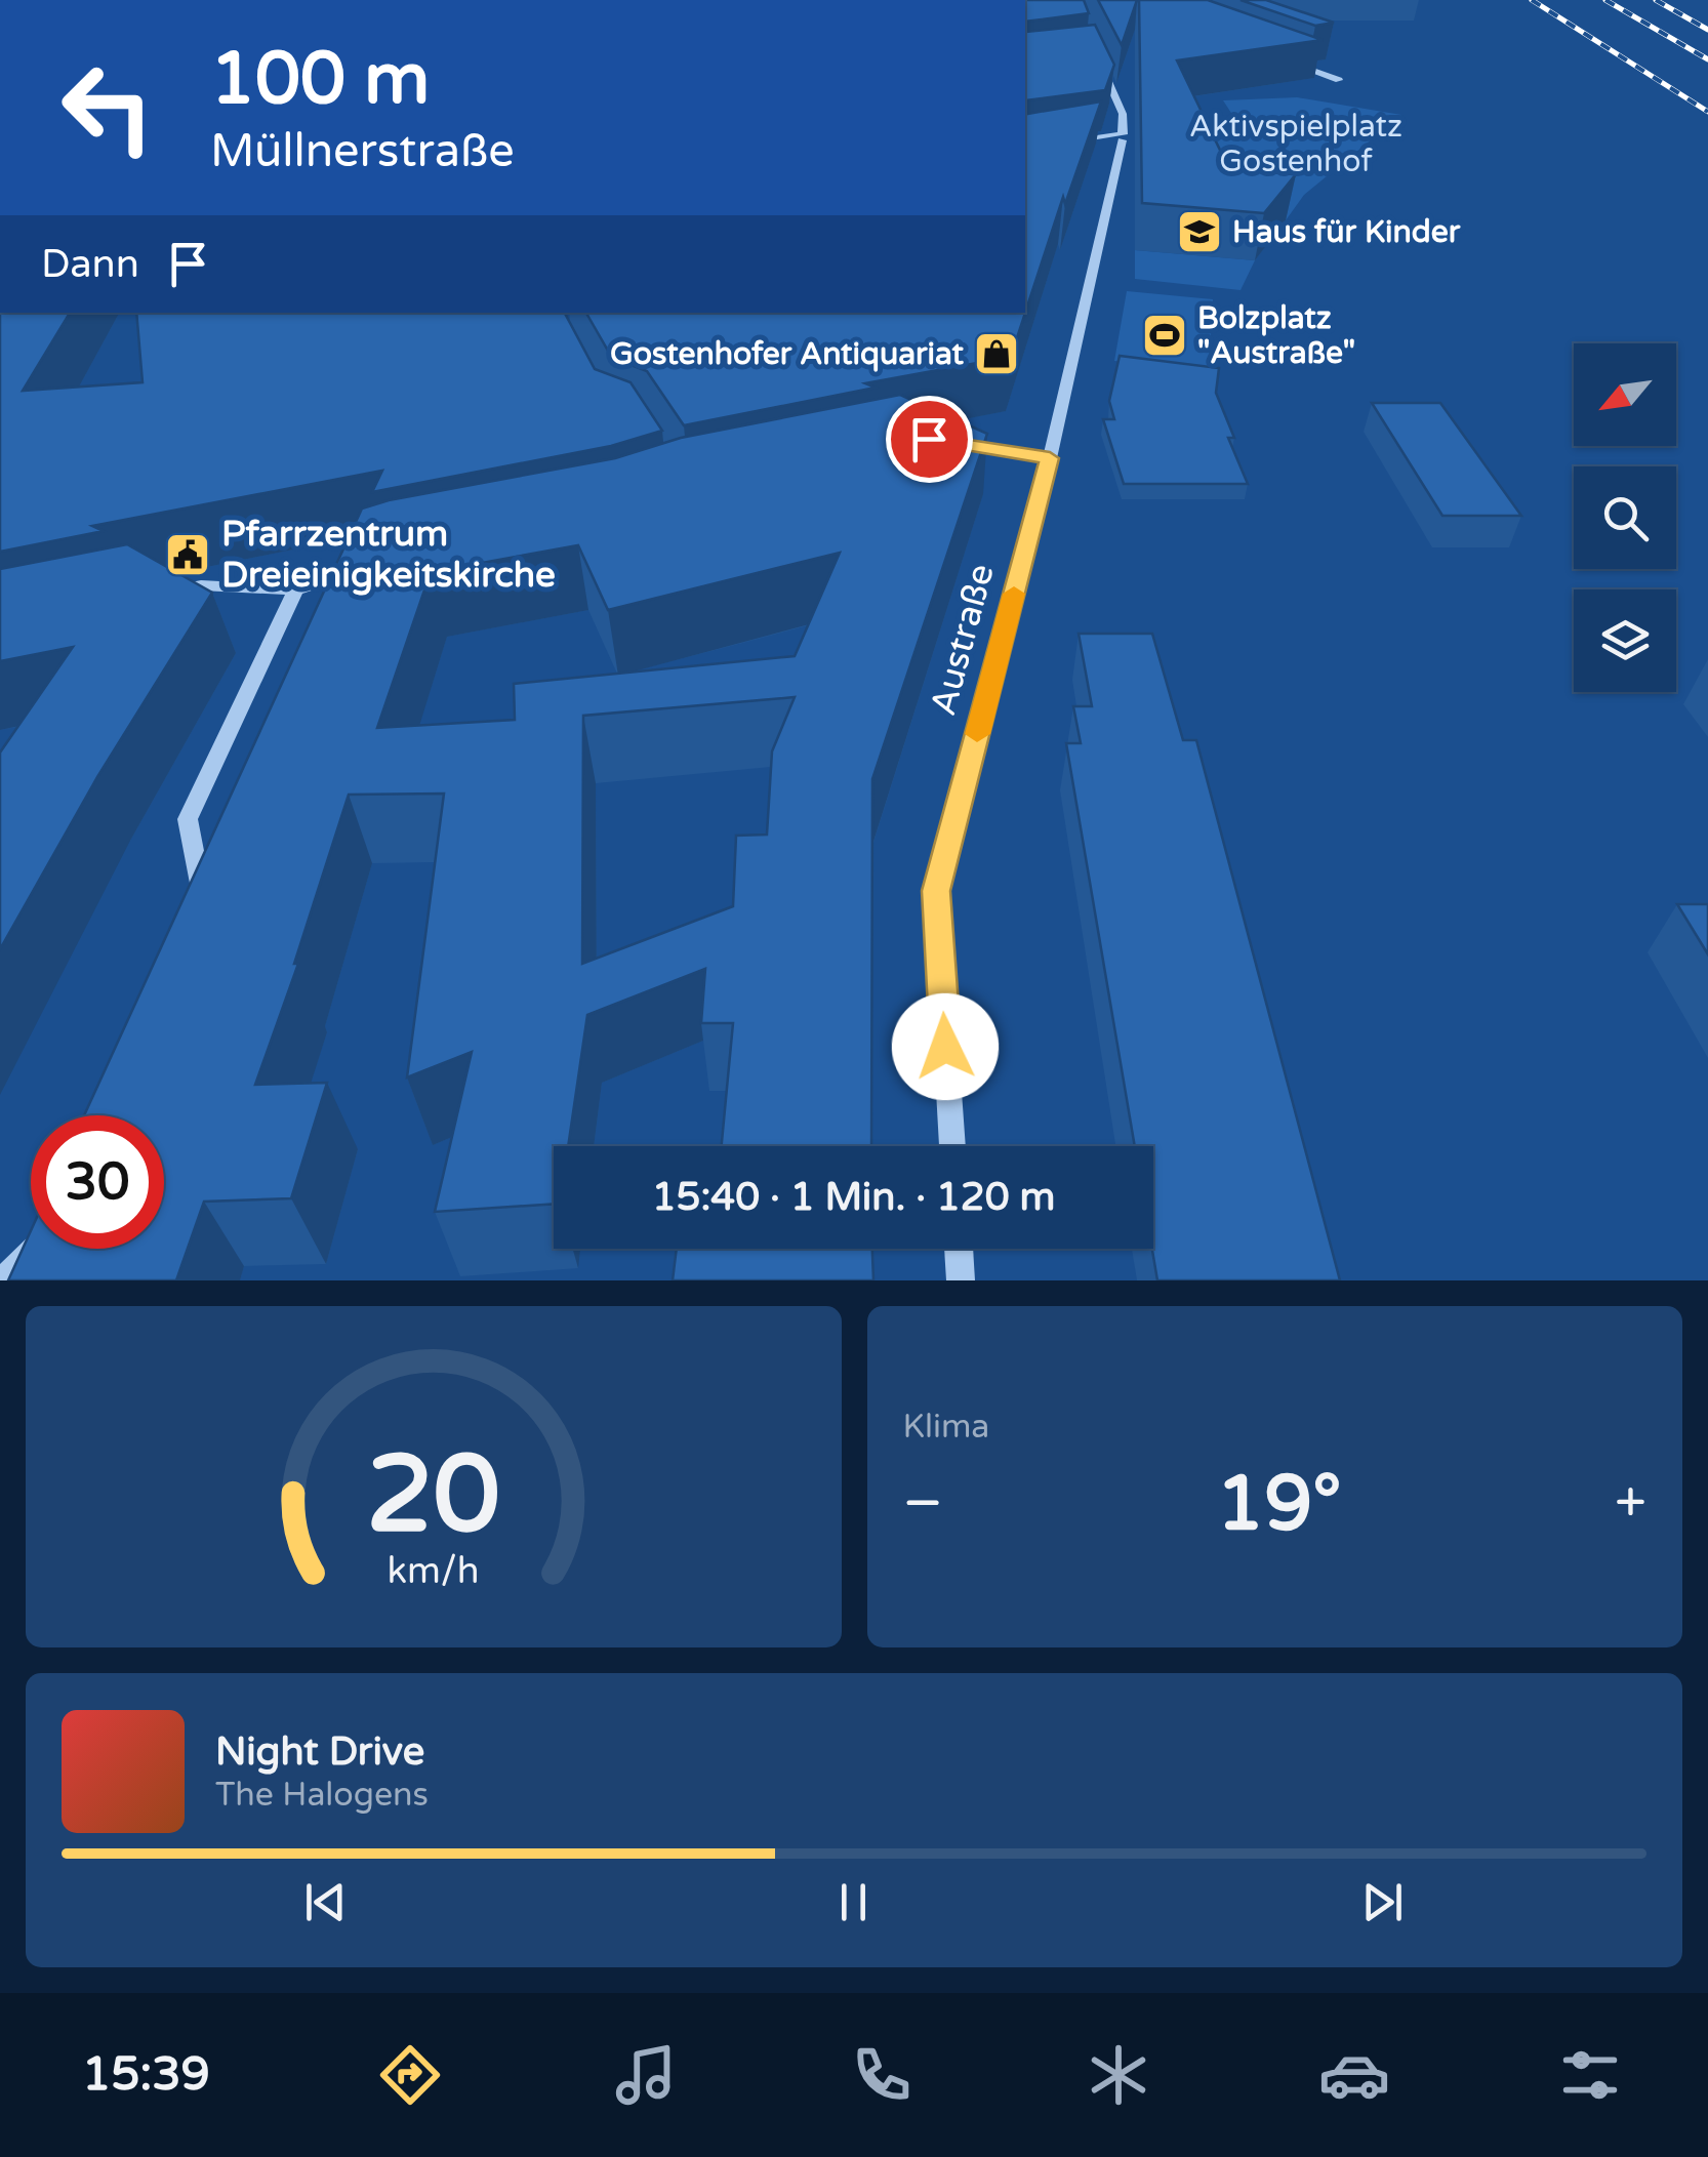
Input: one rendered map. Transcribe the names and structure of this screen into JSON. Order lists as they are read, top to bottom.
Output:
{
  "streets": {
    "street": ["Austraße"]
  },
  "parks": ["Aktivspielplatz Gostenhof"],
  "places": {
    "school or university": ["Haus für Kinder"],
    "sports": ["Bolzplatz \"Austraße\""],
    "shop": ["Gostenhofer Antiquariat"],
    "public building": ["Pfarrzentrum Dreieinigkeitskirche"]
  },
  "north": "bottom left",
  "page": {
    "turn": ["100 m", "Müllnerstraße"],
    "then": "Dann",
    "limit": "30",
    "trip": "15:40 · 1 Min. · 120 m",
    "tile": "Klima",
    "heat": ["−", "19°", "+"],
    "song": ["Night Drive", "The Halogens"],
    "tabs": "15:39",
    "gauge": ["20", "km/h"]
  }
}
